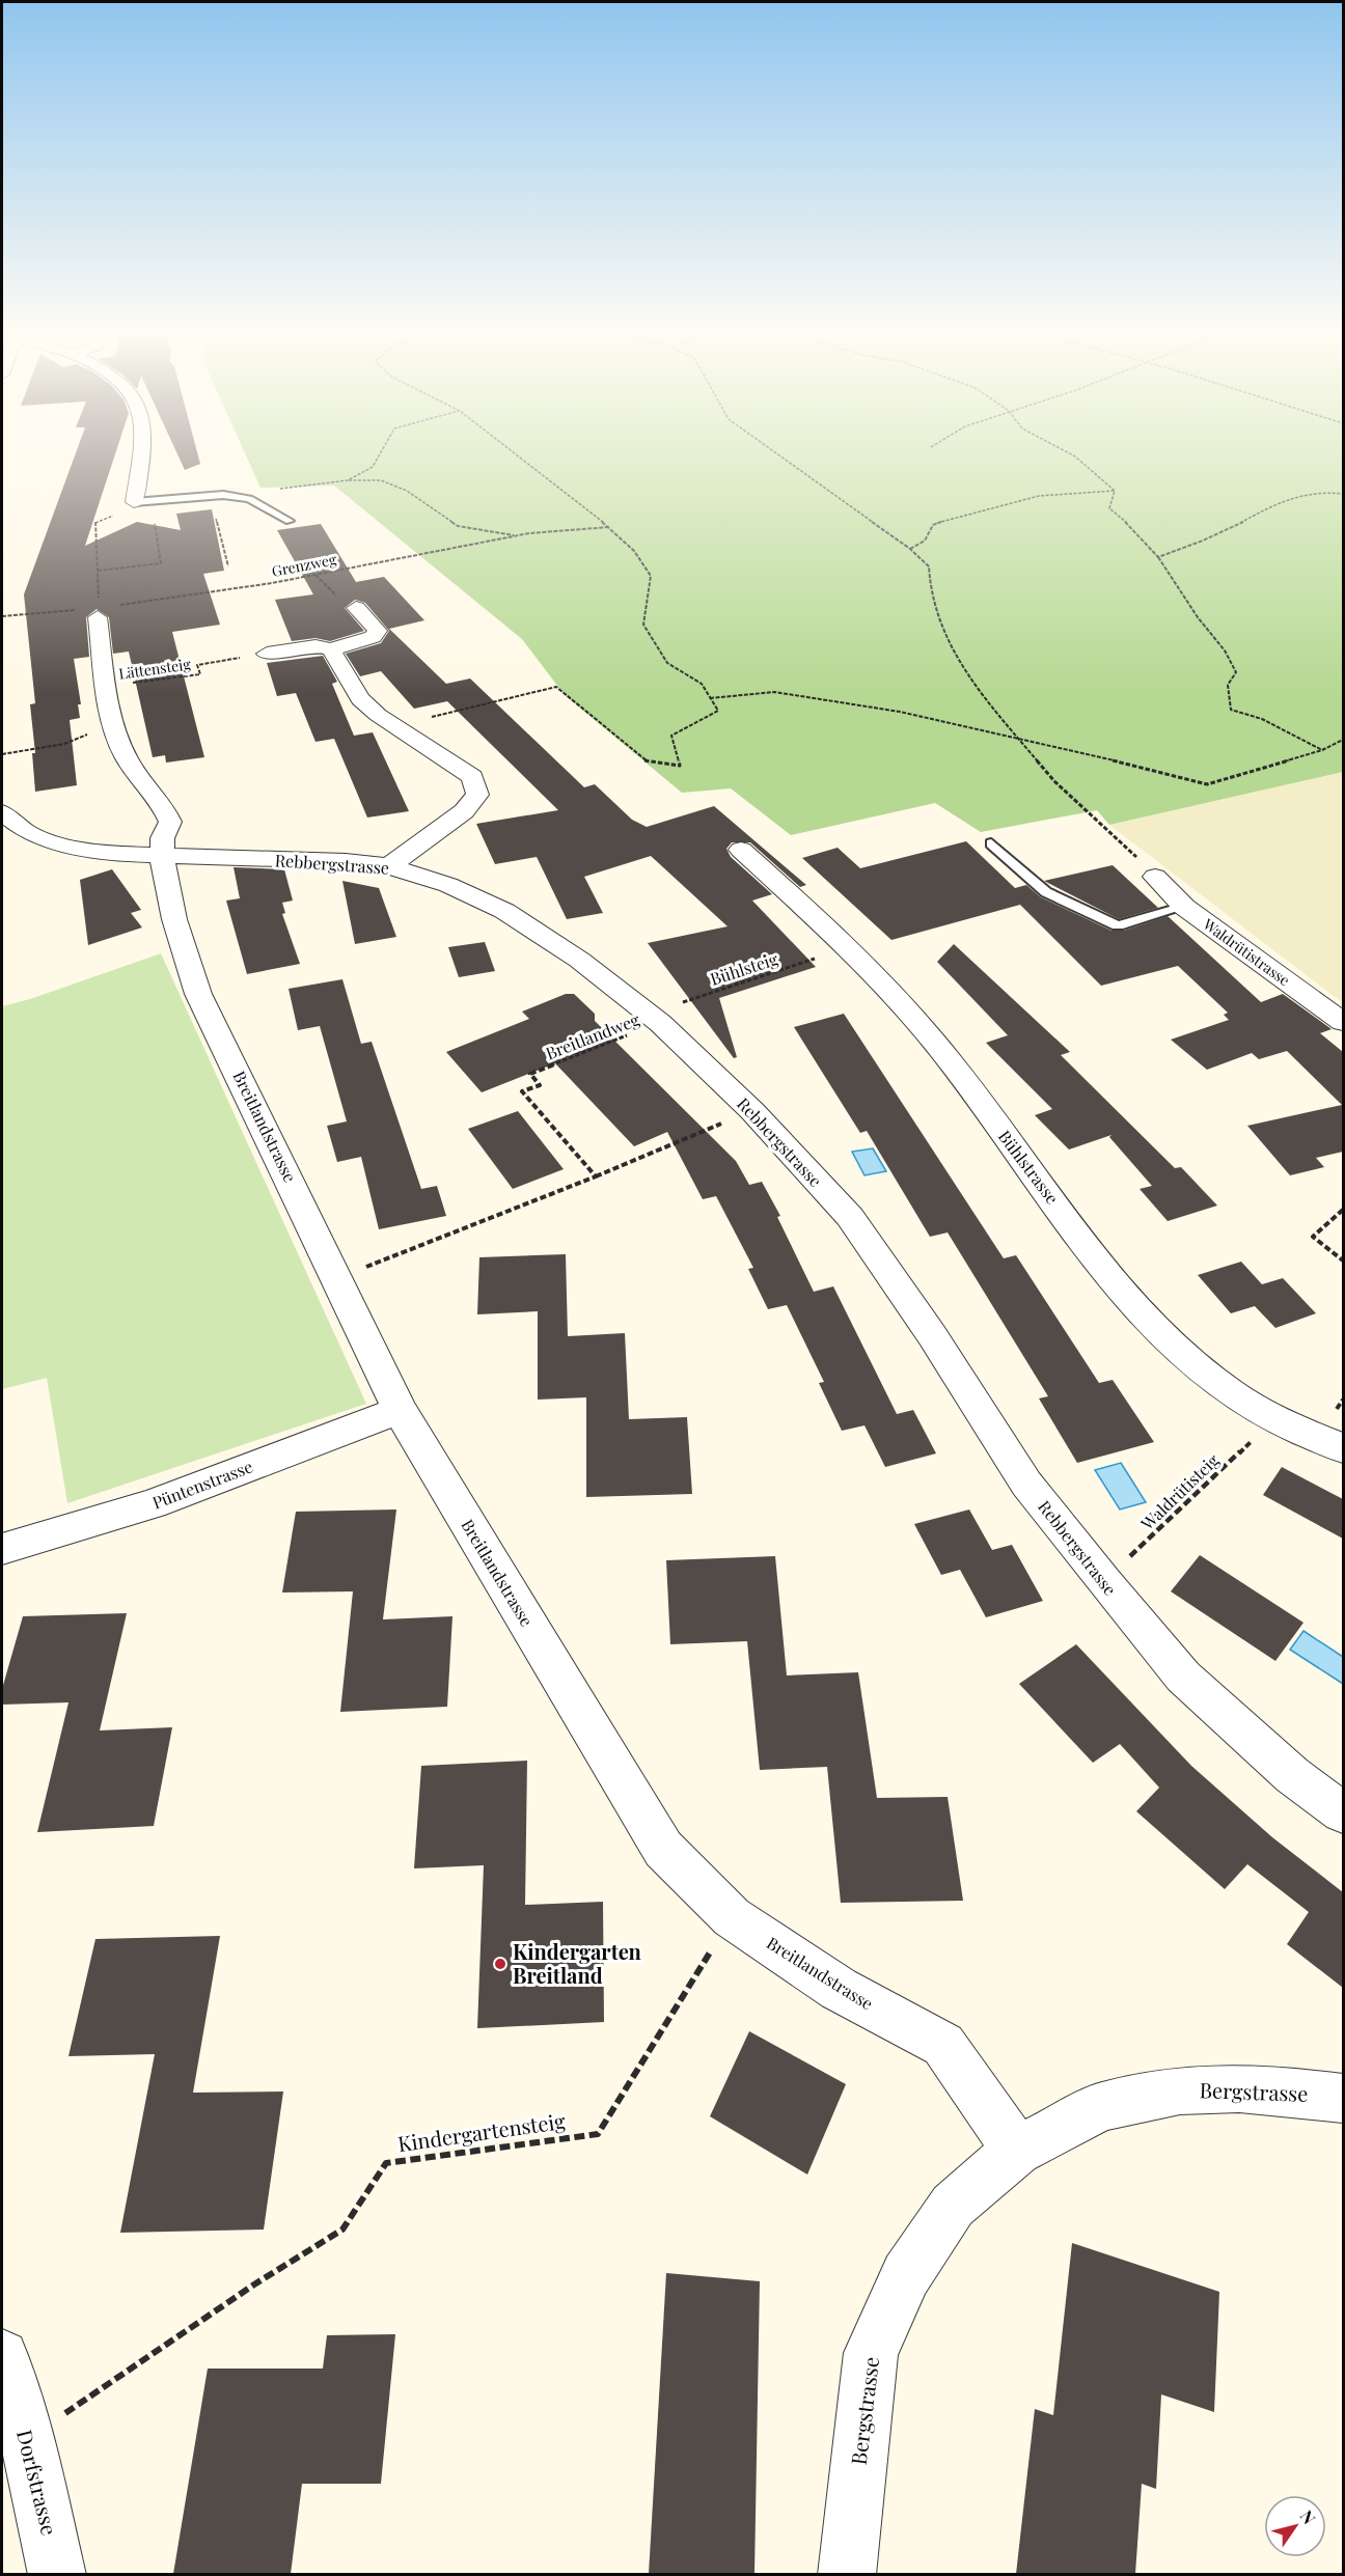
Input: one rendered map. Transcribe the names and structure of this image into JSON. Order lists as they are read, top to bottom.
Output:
{
  "streets": {
    "street": [
      "Rebbergstrasse",
      "Waldrütistrasse",
      "Breitlandstrasse",
      "Bühlstrasse",
      "Püntenstrasse",
      "Bergstrasse",
      "Dorfstrasse"
    ],
    "path": [
      "Grenzweg",
      "Lättensteig",
      "Bühlsteig",
      "Breitlandweg",
      "Waldrütisteig",
      "Kindergartensteig"
    ]
  },
  "crossings": [
    ["Rebbergstrasse", "Bühlsteig"],
    ["Rebbergstrasse", "Breitlandweg"],
    ["Rebbergstrasse", "Breitlandstrasse"],
    ["Rebbergstrasse", "Waldrütisteig"],
    ["Bühlsteig", "Breitlandweg"],
    ["Bühlsteig", "Bühlstrasse"],
    ["Breitlandstrasse", "Püntenstrasse"],
    ["Breitlandstrasse", "Bergstrasse"],
    ["Breitlandstrasse", "Kindergartensteig"],
    ["Bühlstrasse", "Waldrütisteig"],
    ["Kindergartensteig", "Dorfstrasse"]
  ],
  "places": ["Kindergarten Breitland"],
  "north": "top right"
}
